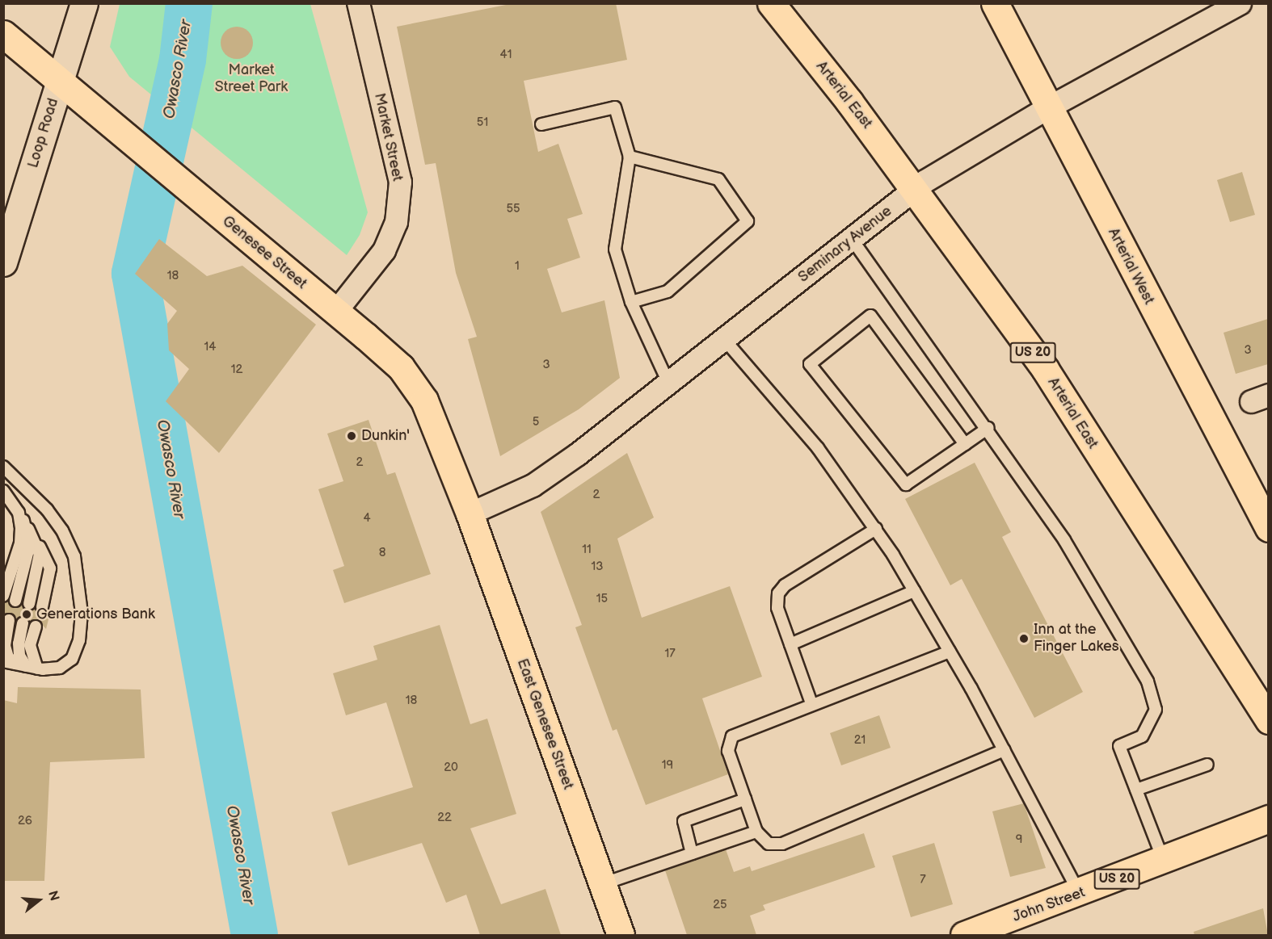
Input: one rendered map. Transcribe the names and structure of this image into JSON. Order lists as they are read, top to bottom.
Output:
{
  "streets": {
    "main road": [
      "Arterial East",
      "Genesee Street",
      "Arterial West",
      "US 20",
      "East Genesee Street",
      "John Street"
    ],
    "street": ["Loop Road", "Market Street", "Seminary Avenue"]
  },
  "crossings": [
    ["Arterial East", "Seminary Avenue"],
    ["Loop Road", "Genesee Street"],
    ["Market Street", "Genesee Street"],
    ["Seminary Avenue", "Genesee Street"],
    ["Seminary Avenue", "Arterial West"],
    ["Seminary Avenue", "East Genesee Street"],
    ["Genesee Street", "East Genesee Street"]
  ],
  "water": ["Owasco River"],
  "parks": ["Market Street Park"],
  "places": ["Dunkin'", "Generations Bank", "Inn at the Finger Lakes"],
  "house_numbers": [
    "41",
    "51",
    "55",
    "1",
    "18",
    "14",
    "3",
    "3",
    "12",
    "5",
    "2",
    "2",
    "4",
    "11",
    "8",
    "13",
    "15",
    "17",
    "18",
    "21",
    "19",
    "20",
    "22",
    "26",
    "9",
    "7",
    "25"
  ],
  "north": "right"
}
